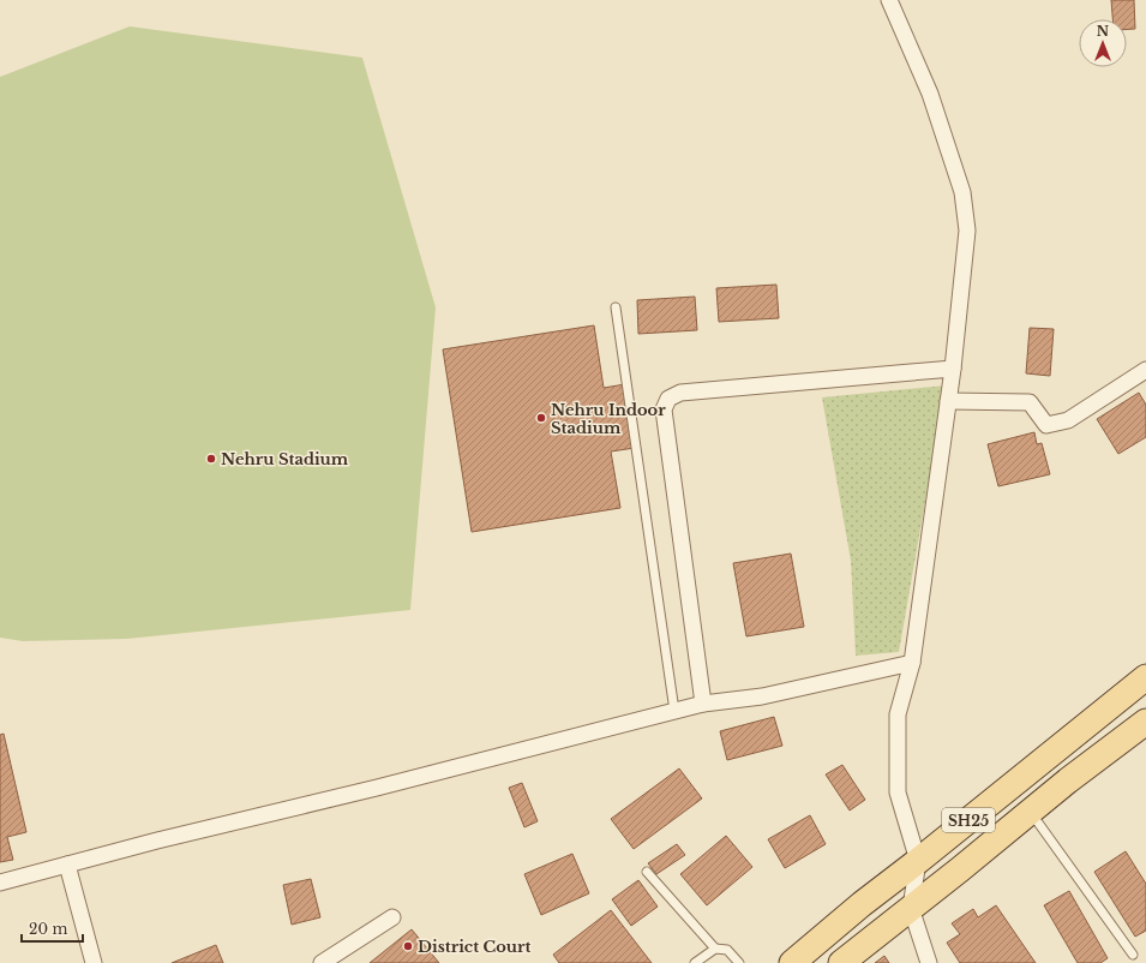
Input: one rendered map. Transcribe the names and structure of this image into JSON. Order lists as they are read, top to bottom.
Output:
{
  "streets": {
    "main road": ["SH25"]
  },
  "places": ["Nehru Indoor Stadium", "Nehru Stadium", "District Court"],
  "scale_bar": "20 m",
  "north": "top"
}
